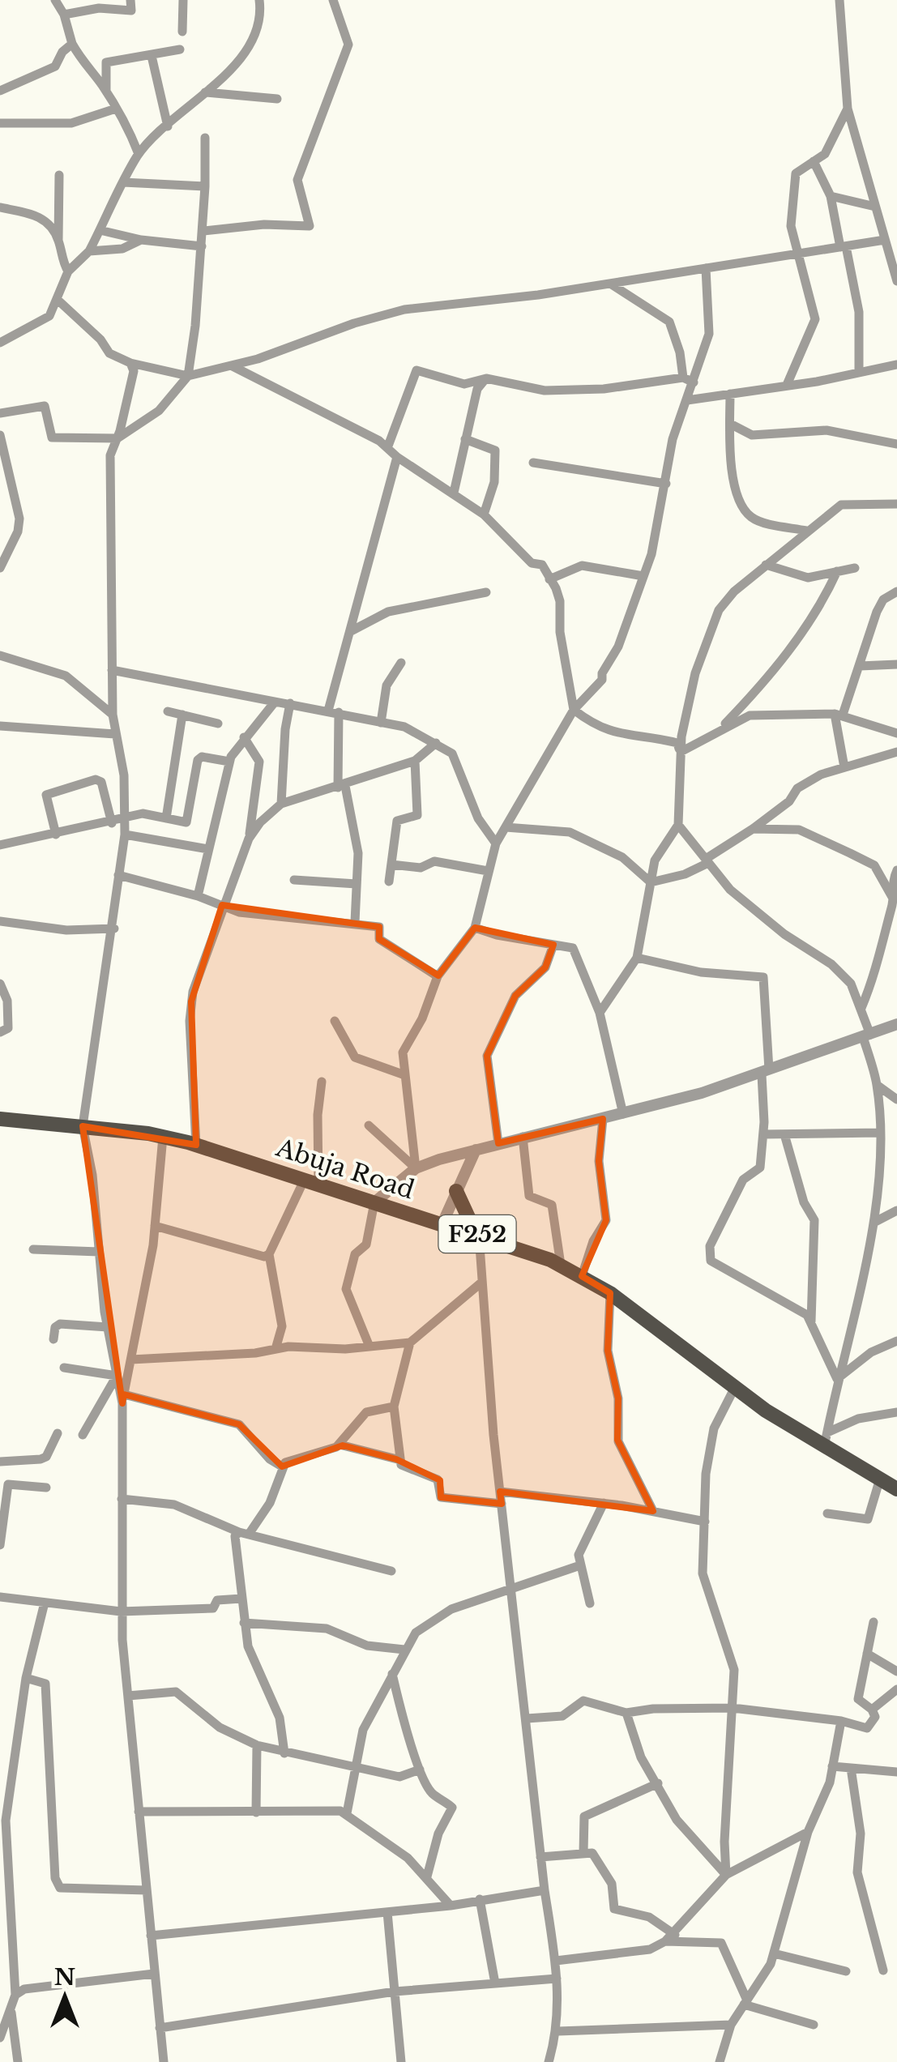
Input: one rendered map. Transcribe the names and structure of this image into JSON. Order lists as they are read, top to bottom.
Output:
{
  "streets": {
    "main road": ["Abuja Road", "F252"]
  },
  "north": "top"
}
